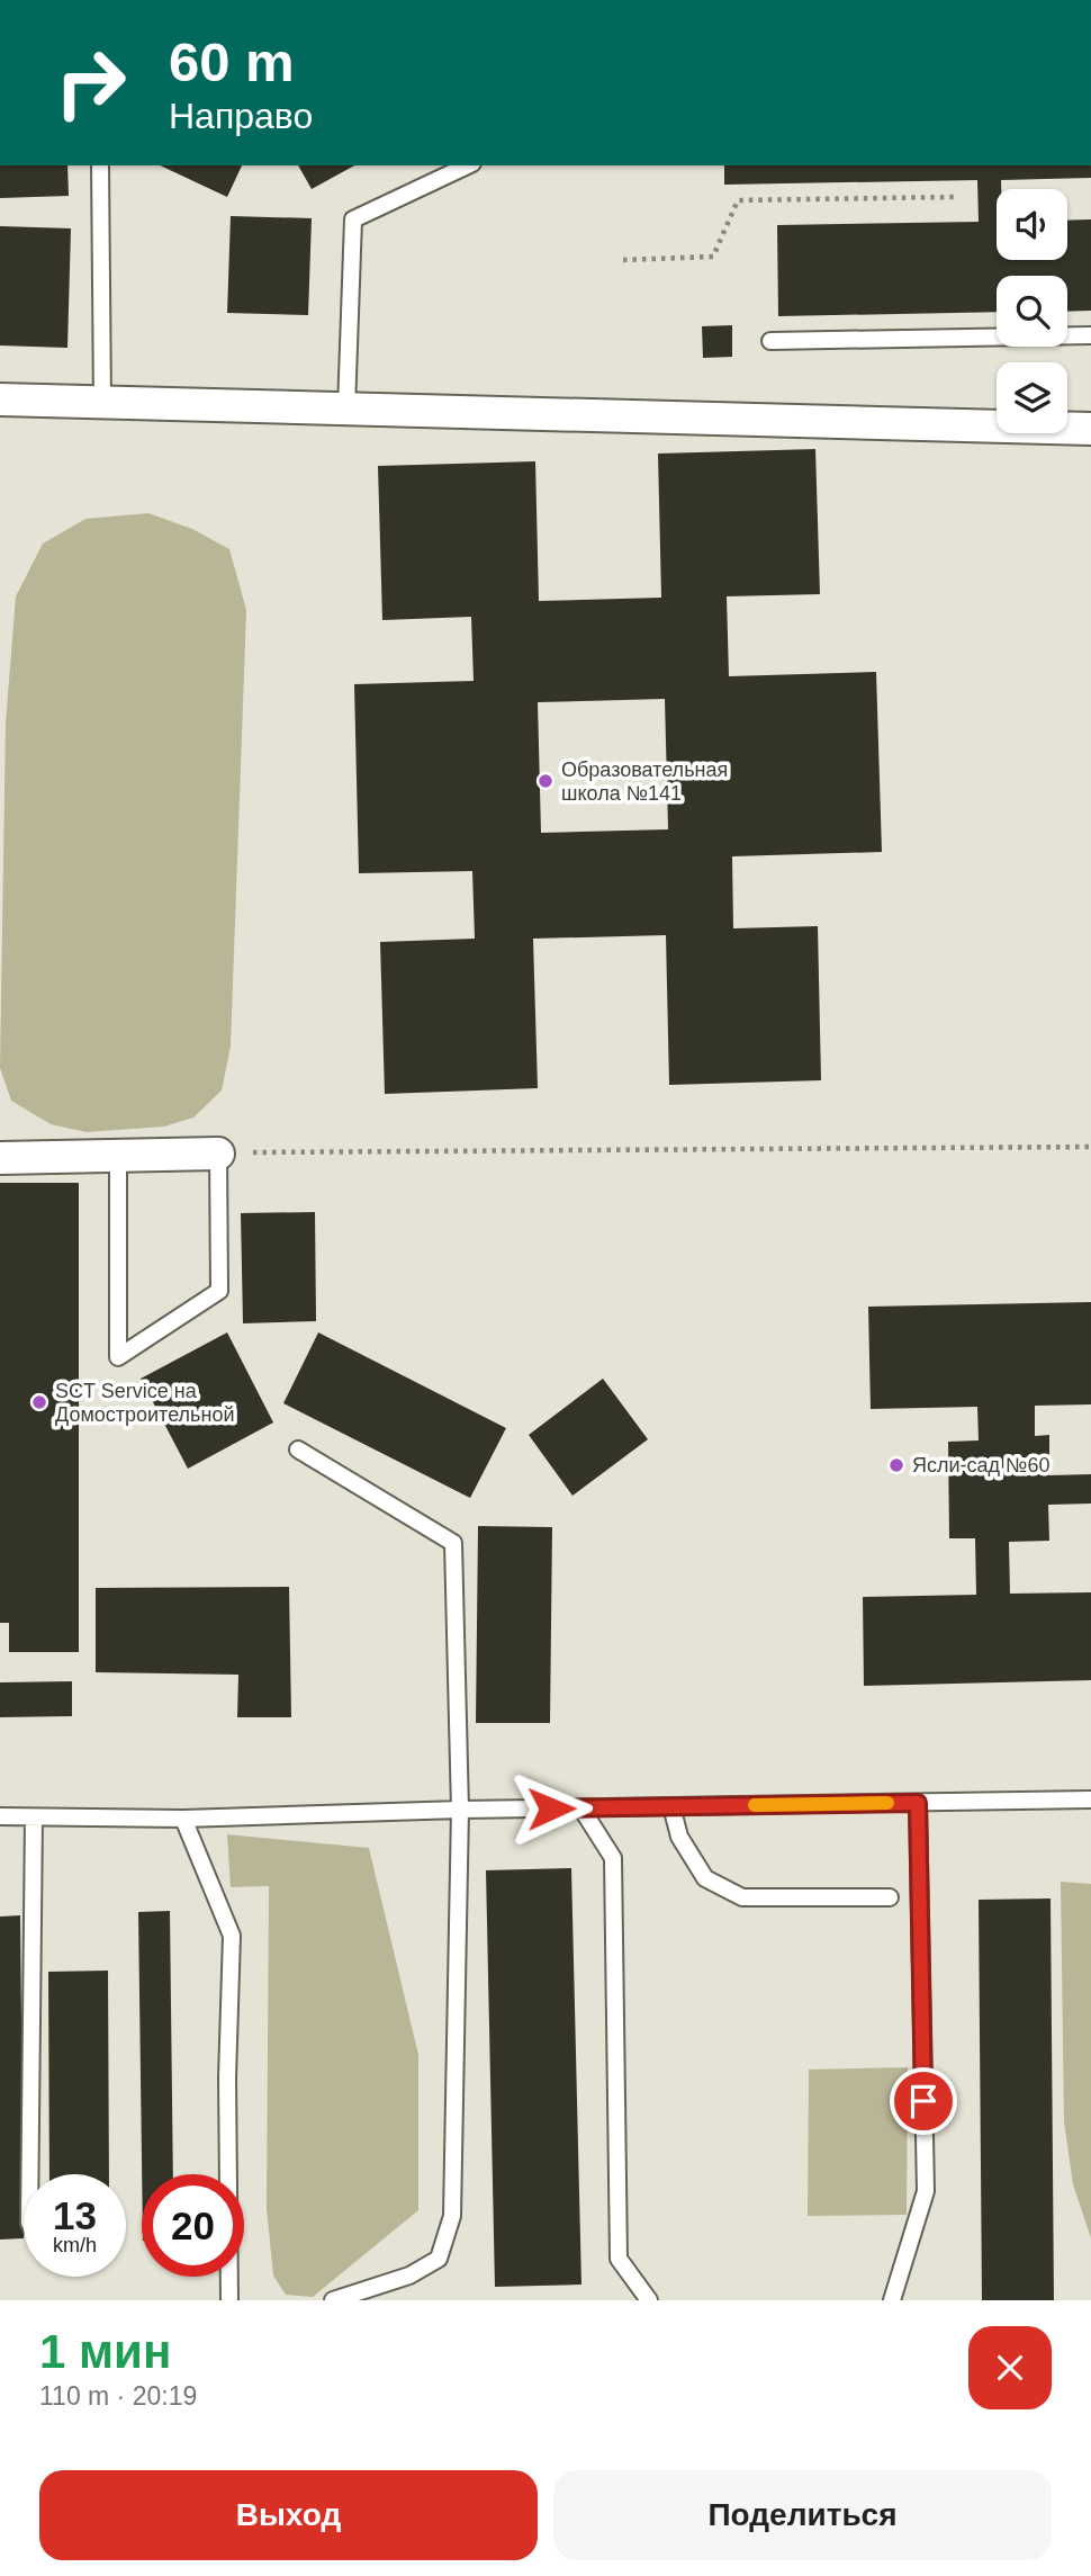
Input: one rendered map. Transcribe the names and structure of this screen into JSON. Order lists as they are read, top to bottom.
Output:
{
  "places": ["Образовательная школа №141", "SCT Service на Домостроительной", "Ясли-сад №60"],
  "page": {
    "turn": ["60 m", "Направо"],
    "speed": "13 km/h",
    "limit": "20",
    "heading": ["1 мин", "110 m · 20:19"],
    "buttons": ["Выход", "Поделиться"]
  }
}
